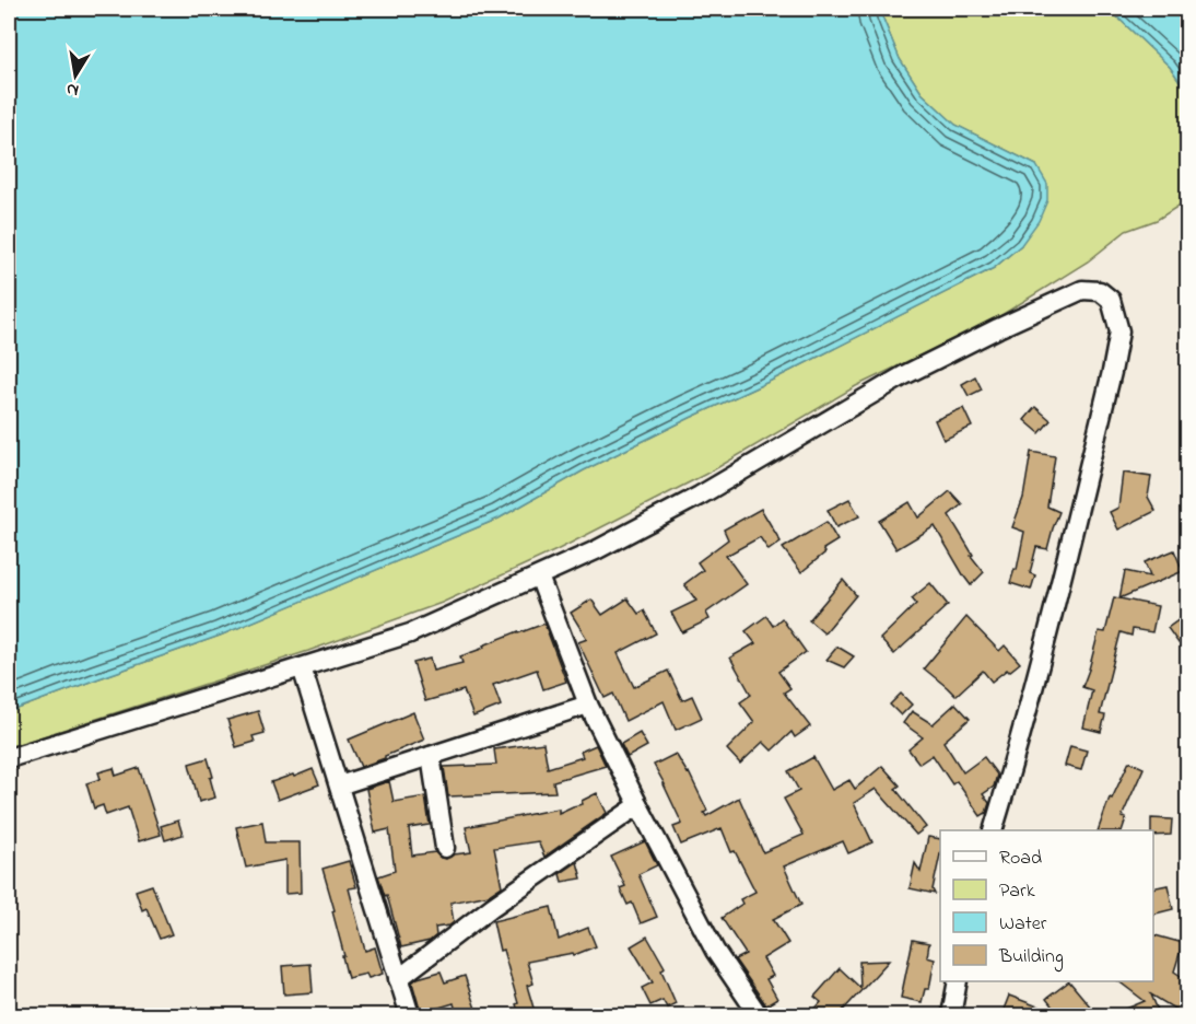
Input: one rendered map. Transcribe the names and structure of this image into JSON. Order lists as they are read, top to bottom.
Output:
{
  "legend": [
    "Road",
    "Park",
    "Water",
    "Building"
  ],
  "north": "bottom"
}
